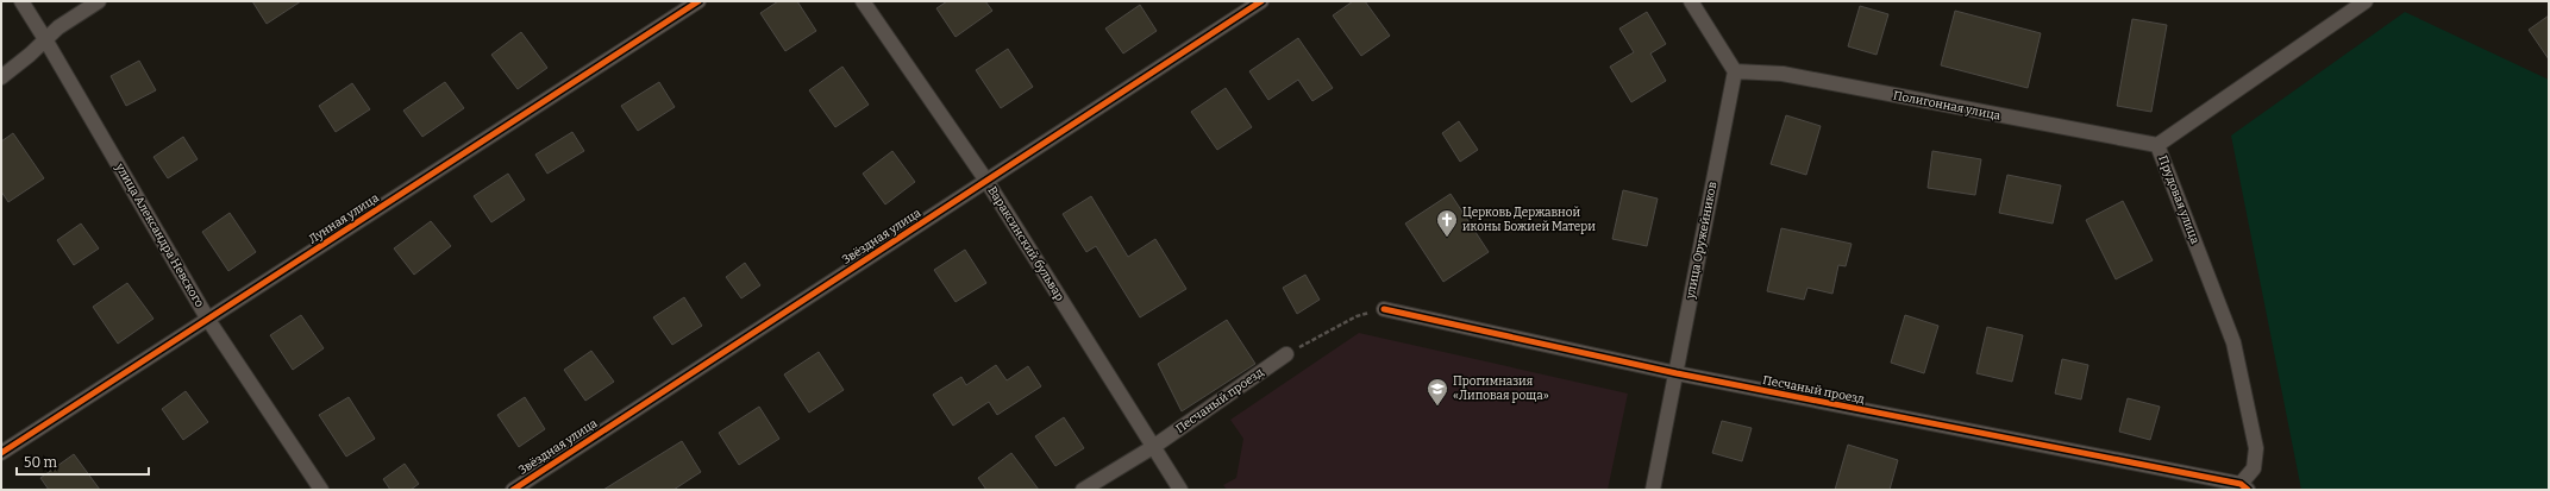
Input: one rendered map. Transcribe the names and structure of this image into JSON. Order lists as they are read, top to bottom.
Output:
{
  "streets": {
    "street": [
      "Полигонная улица",
      "Прудовая улица",
      "Лунная улица",
      "улица Александра Невского",
      "Звёздная улица",
      "улица Оружейников",
      "Вараксинский бульвар",
      "Песчаный проезд"
    ]
  },
  "crossings": [
    ["Полигонная улица", "Прудовая улица"],
    ["Полигонная улица", "улица Оружейников"],
    ["Прудовая улица", "Песчаный проезд"],
    ["Лунная улица", "улица Александра Невского"],
    ["Звёздная улица", "Вараксинский бульвар"],
    ["улица Оружейников", "Песчаный проезд"],
    ["Вараксинский бульвар", "Песчаный проезд"]
  ],
  "places": {
    "church": ["Церковь Державной иконы Божией Матери"],
    "school or university": ["Прогимназия «Липовая роща»"]
  },
  "scale_bar": "50 m"
}
